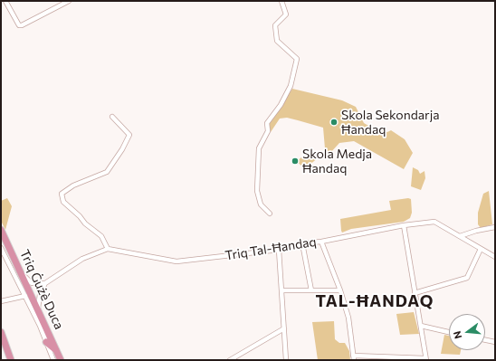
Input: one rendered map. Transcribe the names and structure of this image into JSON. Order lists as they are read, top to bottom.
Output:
{
  "streets": {
    "highway": ["Triq Ġużè Duca"],
    "street": ["Triq Tal-Ħandaq"]
  },
  "districts": ["TAL-ĦANDAQ"],
  "places": ["Skola Sekondarja Ħandaq", "Skola Medja Ħandaq"],
  "north": "left"
}
